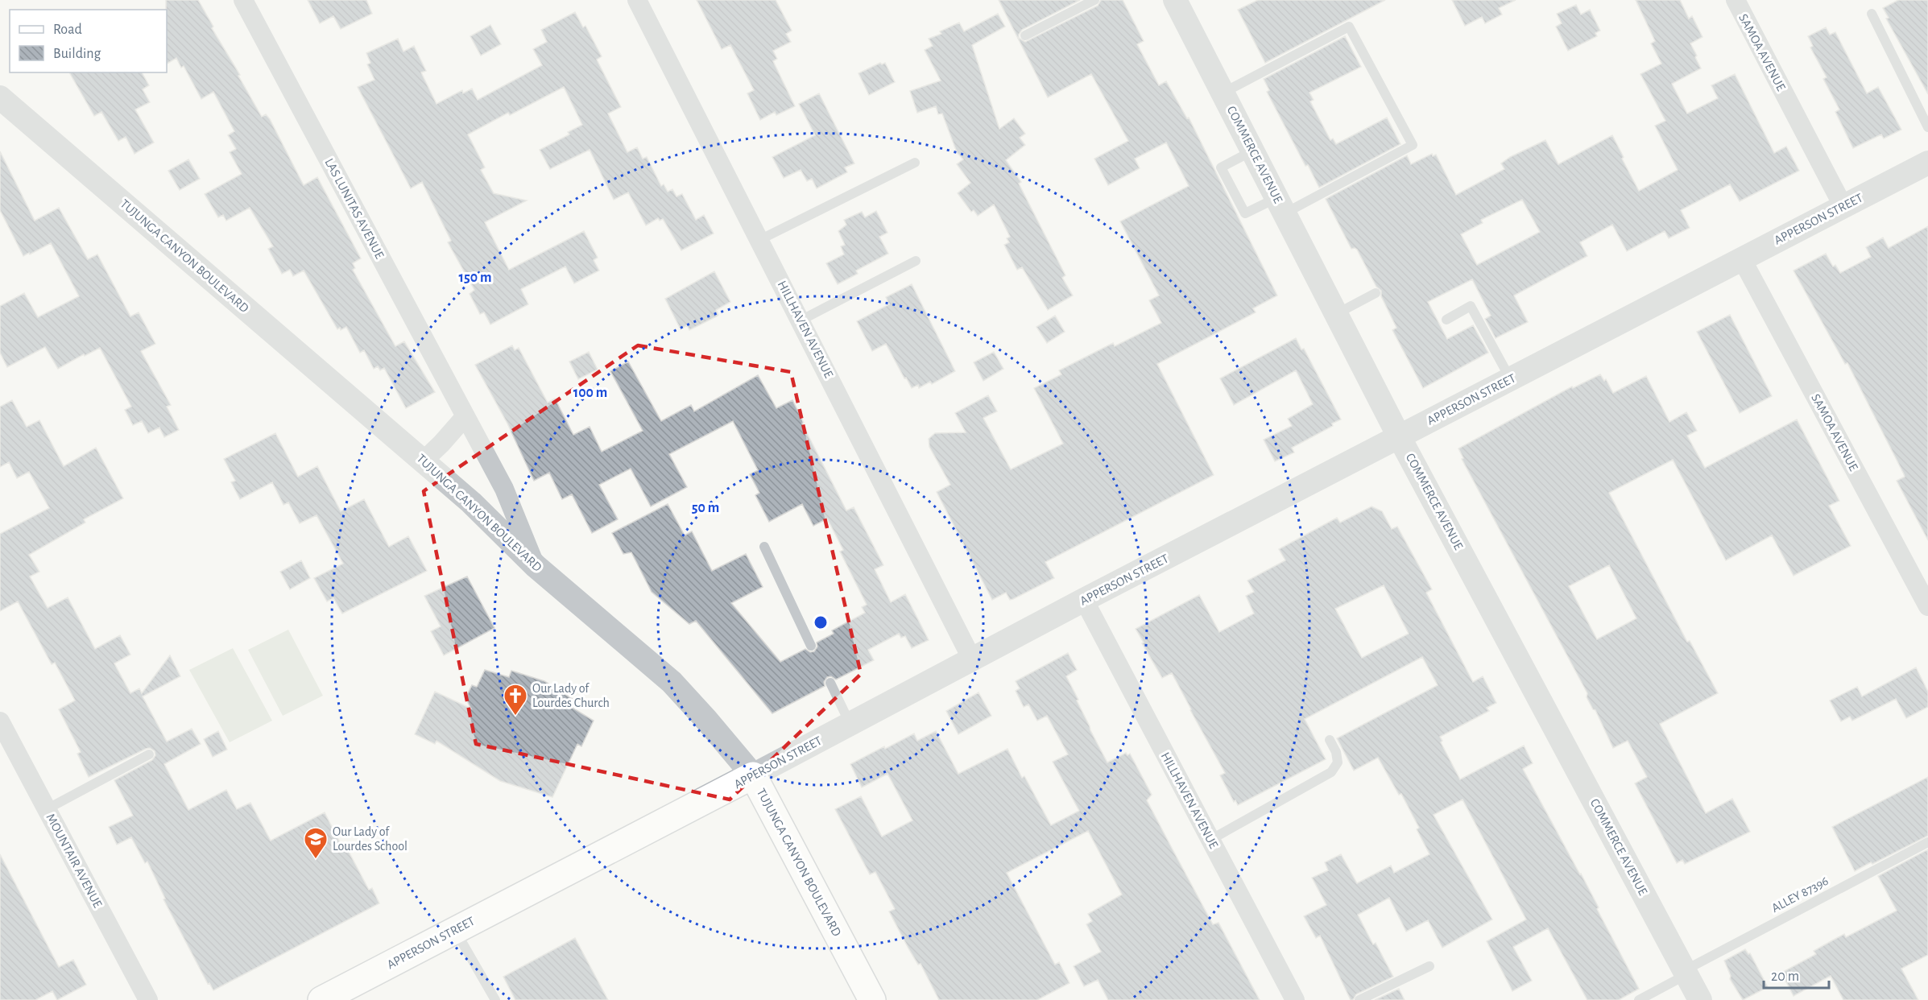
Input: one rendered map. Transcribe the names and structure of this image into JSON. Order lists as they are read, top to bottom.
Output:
{
  "streets": {
    "main road": ["APPERSON STREET", "TUJUNGA CANYON BOULEVARD"],
    "street": [
      "SAMOA AVENUE",
      "COMMERCE AVENUE",
      "LAS LUNITAS AVENUE",
      "HILLHAVEN AVENUE",
      "MOUNTAIR AVENUE"
    ],
    "lane": ["ALLEY 87396"]
  },
  "crossings": [
    ["SAMOA AVENUE", "APPERSON STREET"],
    ["COMMERCE AVENUE", "APPERSON STREET"],
    ["COMMERCE AVENUE", "ALLEY 87396"],
    ["LAS LUNITAS AVENUE", "TUJUNGA CANYON BOULEVARD"],
    ["APPERSON STREET", "TUJUNGA CANYON BOULEVARD"],
    ["APPERSON STREET", "HILLHAVEN AVENUE"]
  ],
  "places": {
    "church": ["Our Lady of Lourdes Church"],
    "school or university": ["Our Lady of Lourdes School"]
  },
  "legend": ["Road", "Building"],
  "scale_bar": "20 m",
  "rings": ["150 m", "100 m", "50 m"]
}
